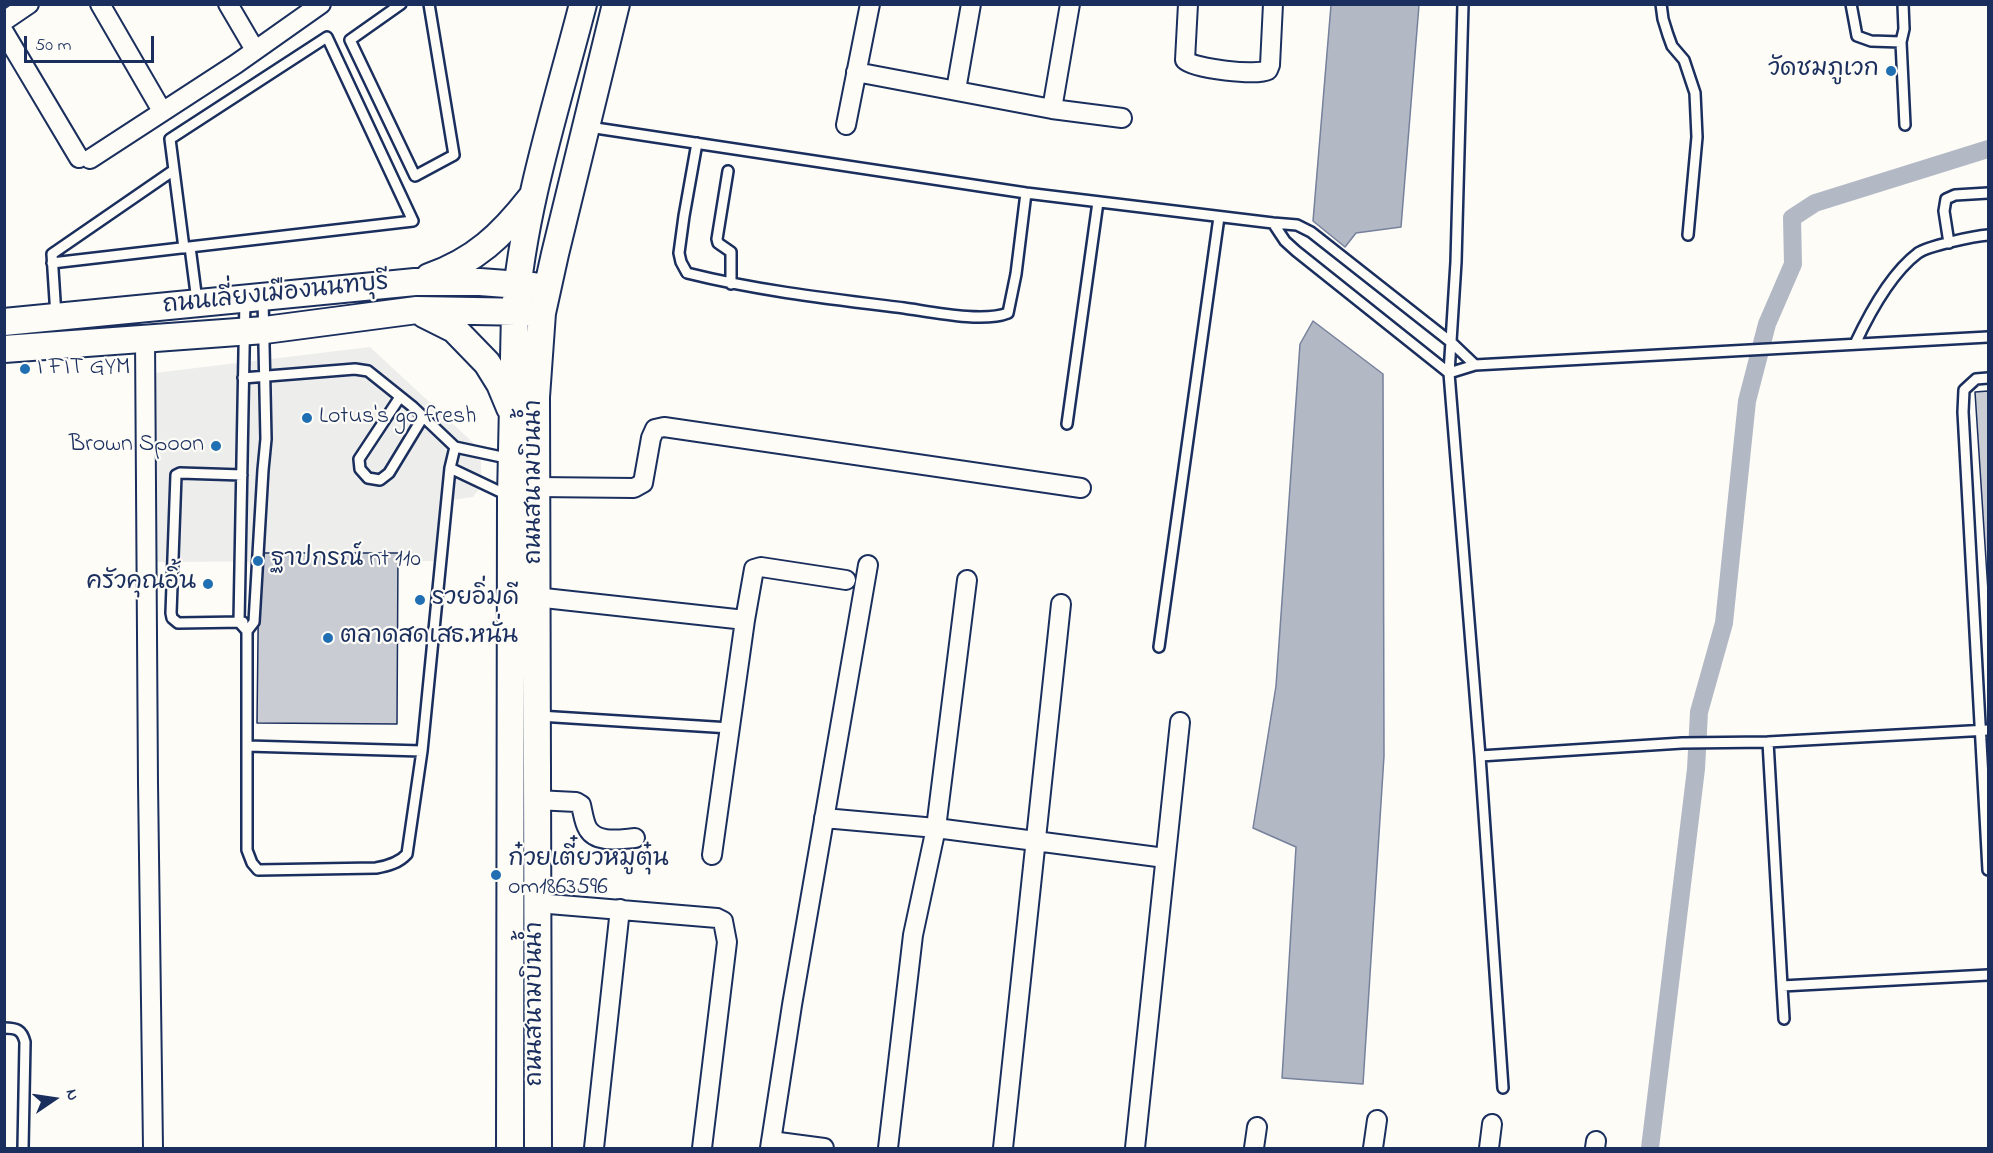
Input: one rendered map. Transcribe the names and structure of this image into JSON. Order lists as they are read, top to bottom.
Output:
{
  "streets": {
    "main road": ["ถนนเลี่ยงเมืองนนทบุรี", "ถนนสนามบินน้ำ"]
  },
  "crossings": [
    ["ถนนเลี่ยงเมืองนนทบุรี", "ถนนสนามบินน้ำ"]
  ],
  "places": [
    "วัดชมภูเวก",
    "I FIT GYM",
    "Lotus's go fresh",
    "Brown Spoon",
    "ฐาปกรณ์ nt 110",
    "ครัวคุณอิ้น",
    "รวยอิ่มดี",
    "ตลาดสดเสธ.หนั่น",
    "ก๋วยเตี๋ยวหมูตุ๋น om1863596"
  ],
  "scale_bar": "50 m",
  "north": "right"
}
